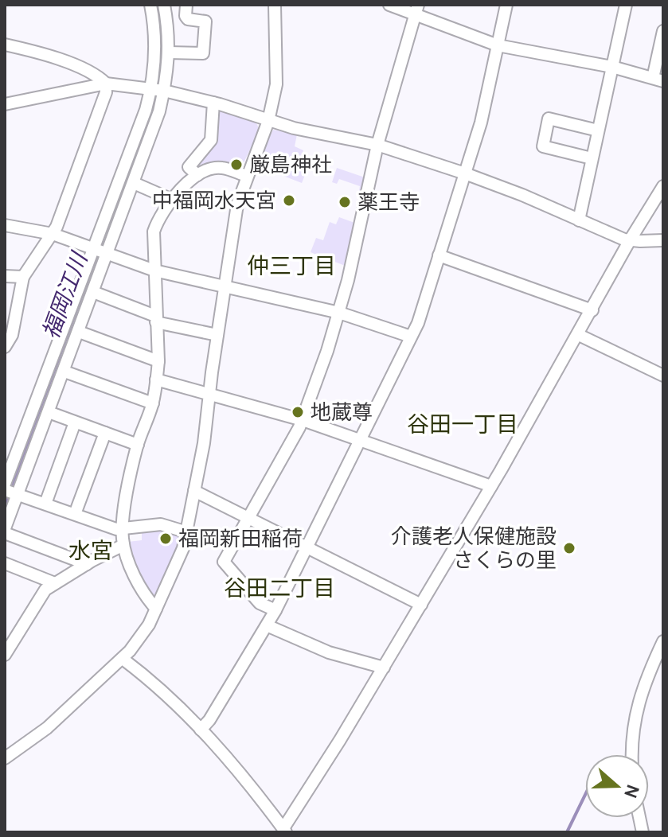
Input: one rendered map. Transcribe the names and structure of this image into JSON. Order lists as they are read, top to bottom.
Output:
{
  "districts": [
    "仲三丁目",
    "谷田一丁目",
    "水宮",
    "谷田二丁目"
  ],
  "water": ["福岡江川"],
  "places": [
    "厳島神社",
    "中福岡水天宮",
    "薬王寺",
    "地蔵尊",
    "福岡新田稲荷",
    "介護老人保健施設 さくらの里"
  ],
  "north": "right"
}
